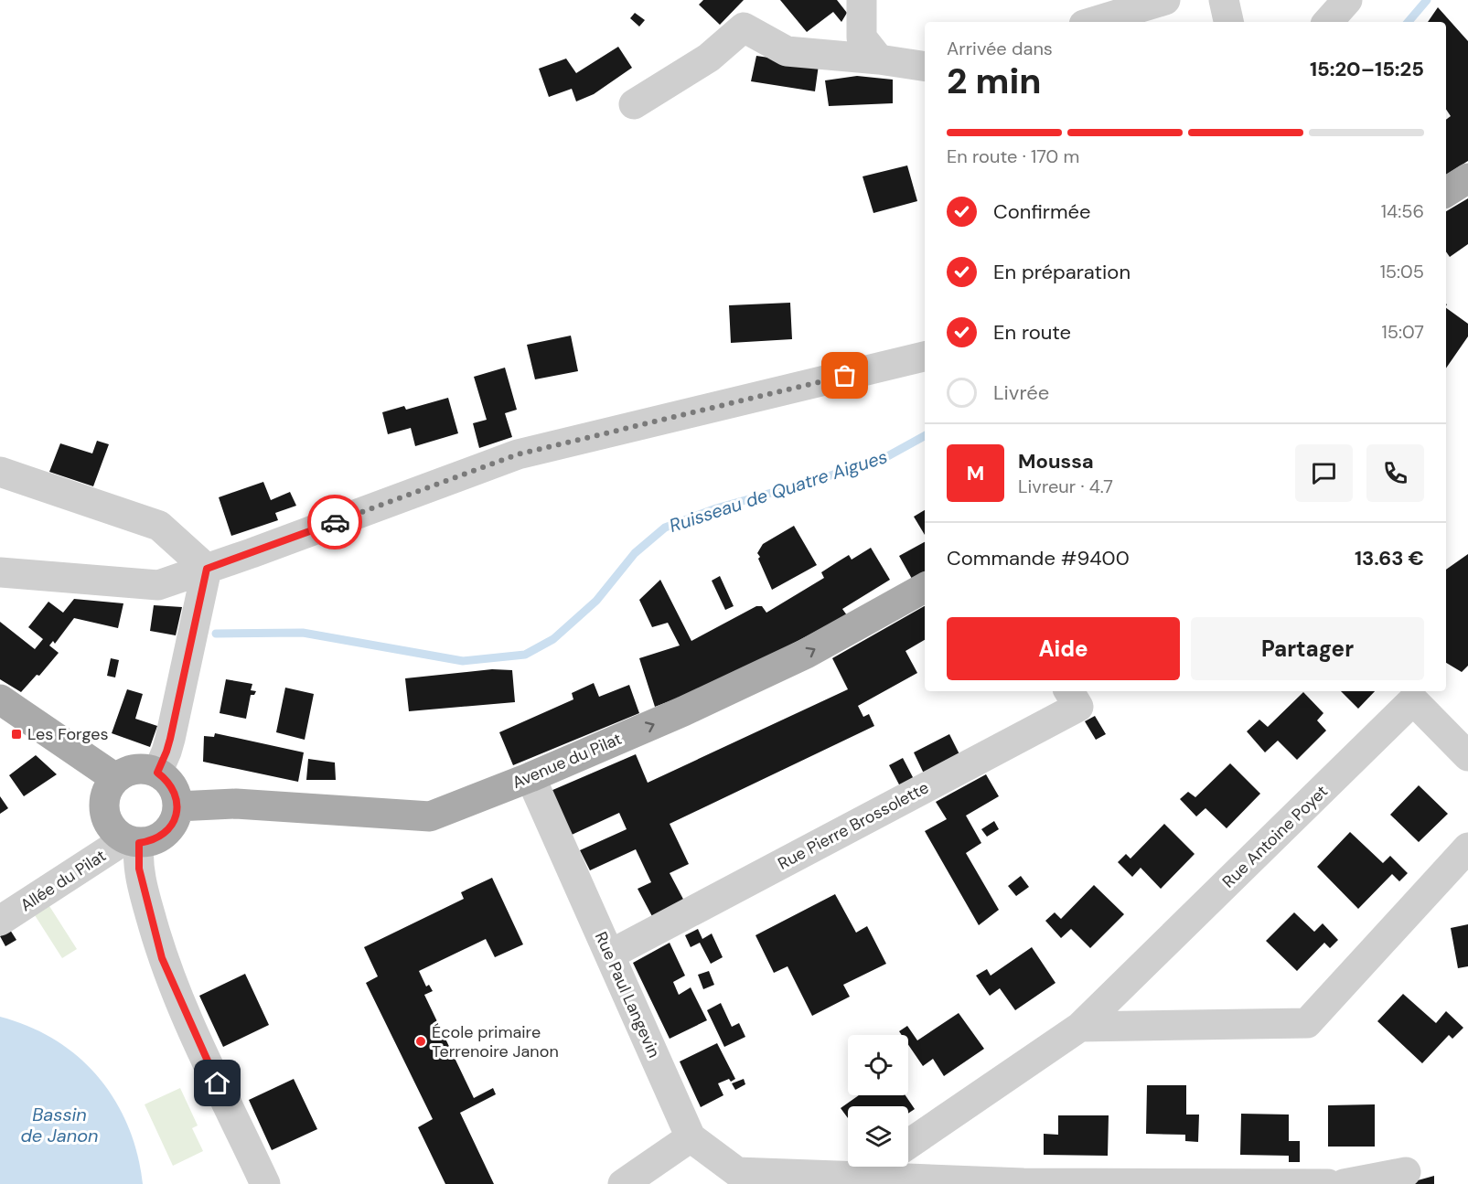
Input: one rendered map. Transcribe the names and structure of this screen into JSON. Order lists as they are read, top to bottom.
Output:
{
  "streets": {
    "main road": ["Avenue du Pilat"],
    "street": [
      "Rue Pierre Brossolette",
      "Rue Antoine Poyet",
      "Allée du Pilat",
      "Rue Paul Langevin"
    ]
  },
  "crossings": [
    ["Avenue du Pilat", "Allée du Pilat"],
    ["Avenue du Pilat", "Rue Paul Langevin"],
    ["Rue Pierre Brossolette", "Rue Paul Langevin"]
  ],
  "one_way": ["Avenue du Pilat"],
  "water": ["Ruisseau de Quatre Aigues", "Bassin de Janon"],
  "places": {
    "transit": ["Les Forges"],
    "other": ["École primaire Terrenoire Janon"]
  },
  "page": {
    "heading": ["2 min", "Arrivée dans", "15:20–15:25"],
    "panel": [
      "Moussa",
      "Livreur · 4.7",
      "Commande #9400",
      "13.63 €"
    ],
    "bar": "En route · 170 m",
    "list": [
      ["Confirmée", "14:56"],
      ["En préparation", "15:05"],
      ["En route", "15:07"],
      "Livrée"
    ],
    "round": "M",
    "buttons": ["Aide", "Partager"]
  }
}
